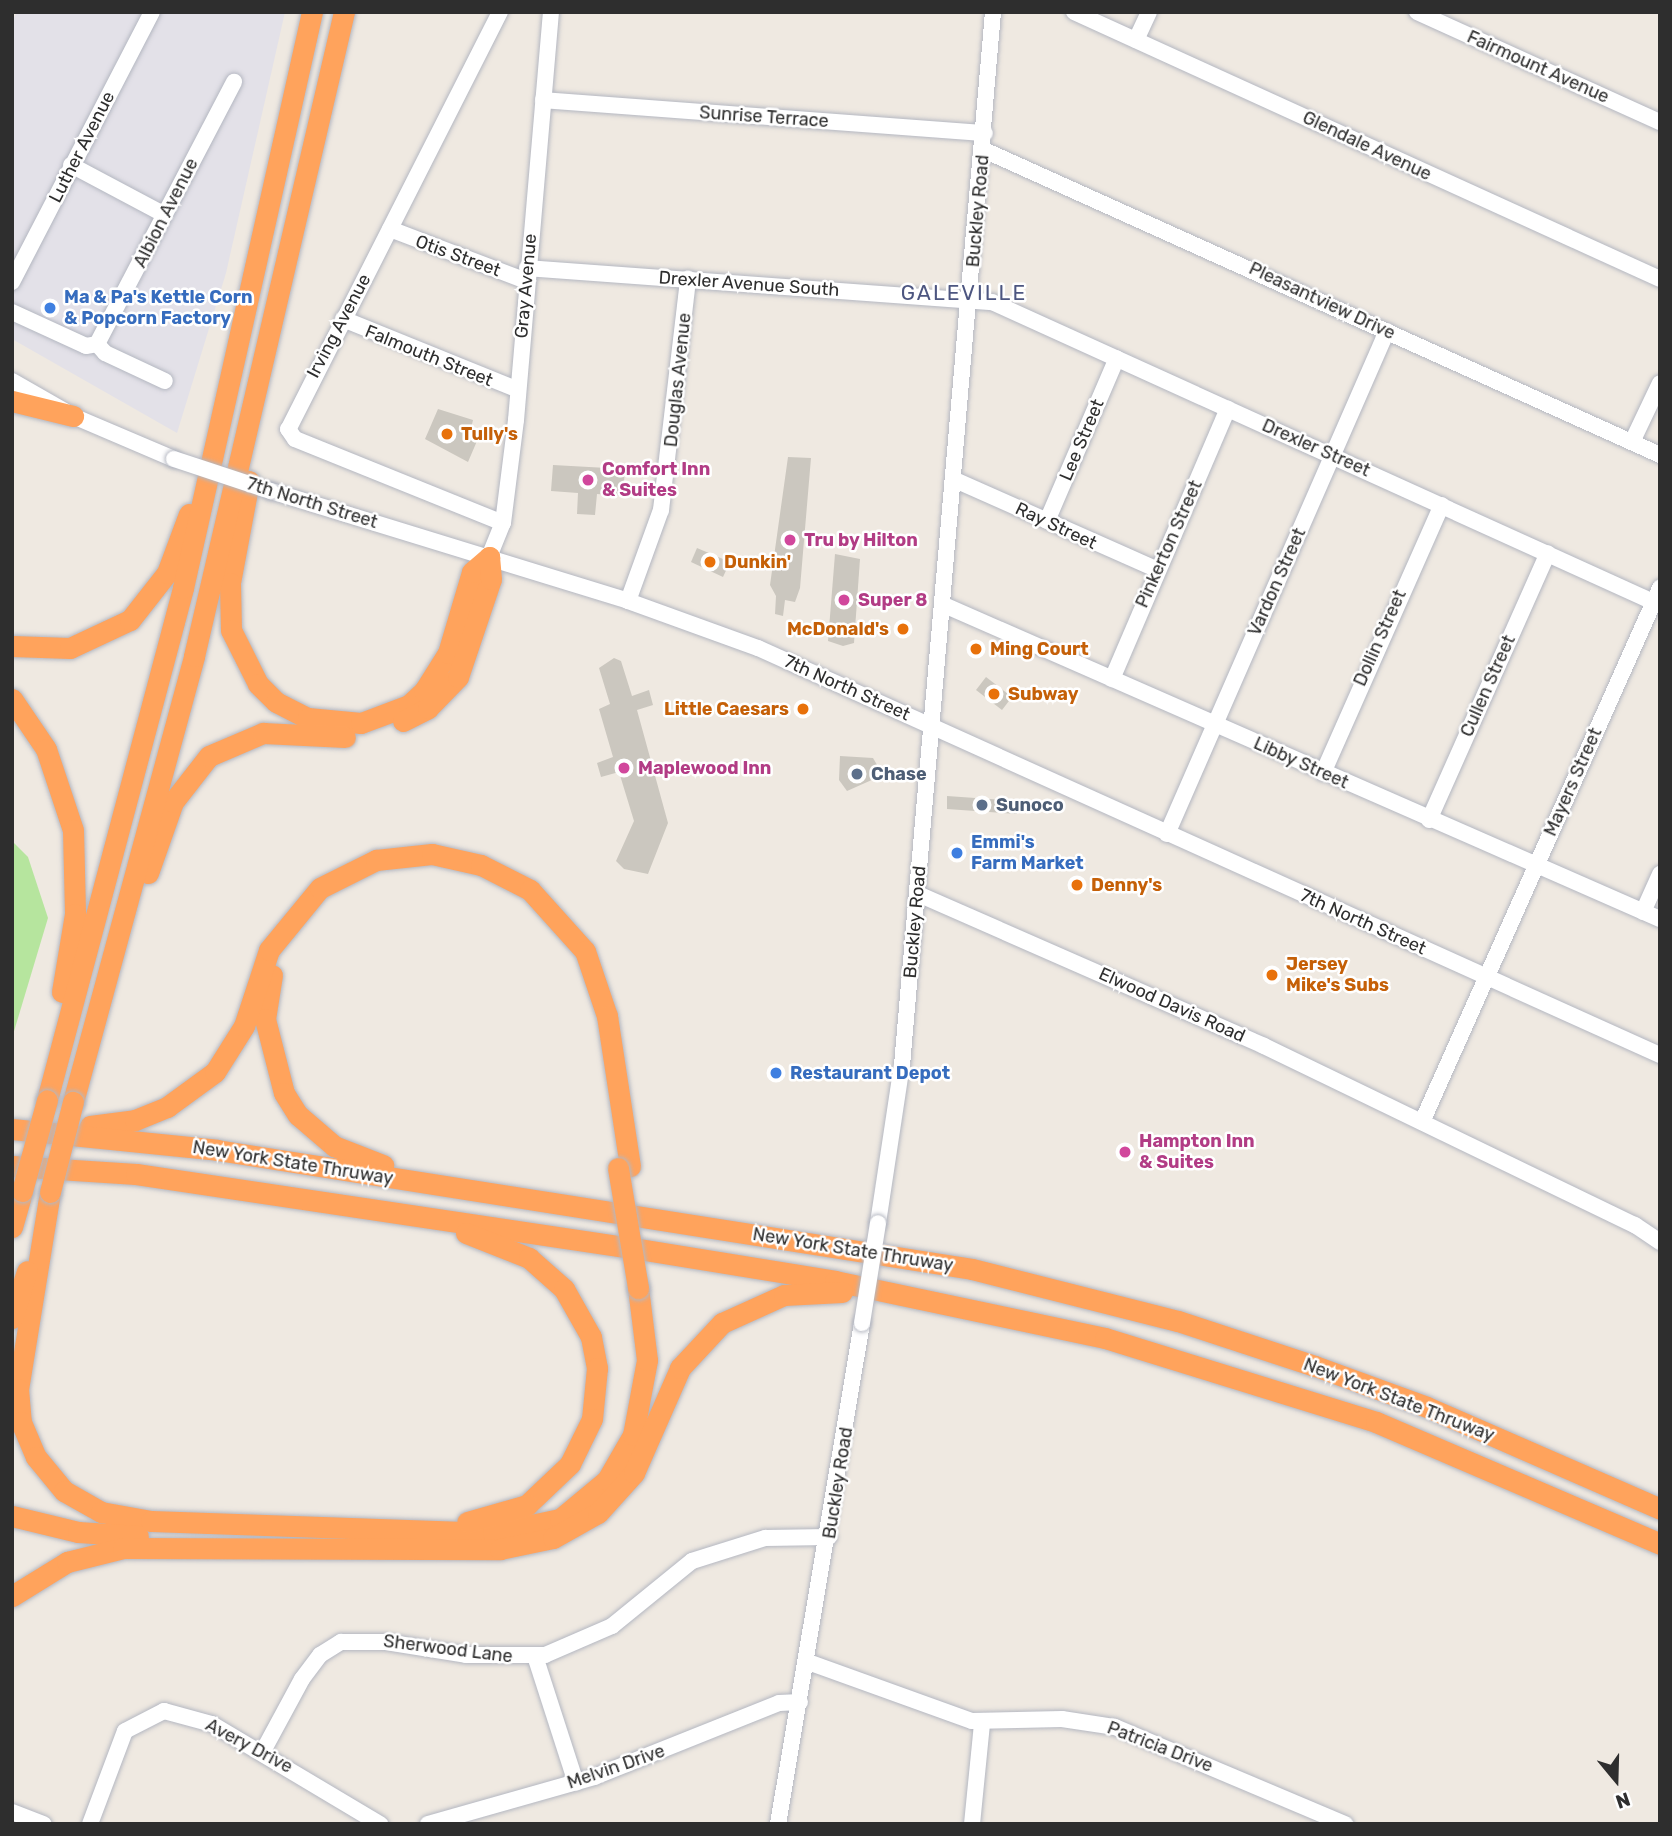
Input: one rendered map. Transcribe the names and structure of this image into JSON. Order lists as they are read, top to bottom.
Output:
{
  "streets": {
    "highway": ["New York State Thruway"],
    "street": [
      "Fairmount Avenue",
      "Sunrise Terrace",
      "Glendale Avenue",
      "Luther Avenue",
      "Buckley Road",
      "Albion Avenue",
      "Otis Street",
      "Drexler Avenue South",
      "Gray Avenue",
      "Pleasantview Drive",
      "Irving Avenue",
      "Falmouth Street",
      "Douglas Avenue",
      "Lee Street",
      "Drexler Street",
      "7th North Street",
      "Ray Street",
      "Pinkerton Street",
      "Vardon Street",
      "Dollin Street",
      "Cullen Street",
      "Libby Street",
      "Mayers Street",
      "Elwood Davis Road",
      "Sherwood Lane",
      "Avery Drive",
      "Patricia Drive",
      "Melvin Drive"
    ]
  },
  "crossings": [
    ["Sunrise Terrace", "Buckley Road"],
    ["Sunrise Terrace", "Gray Avenue"],
    ["Sunrise Terrace", "Pleasantview Drive"],
    ["Buckley Road", "Drexler Avenue South"],
    ["Buckley Road", "Pleasantview Drive"],
    ["Buckley Road", "Drexler Street"],
    ["Buckley Road", "7th North Street"],
    ["Buckley Road", "Ray Street"],
    ["Buckley Road", "Libby Street"],
    ["Buckley Road", "Elwood Davis Road"],
    ["Buckley Road", "Sherwood Lane"],
    ["Buckley Road", "Patricia Drive"],
    ["Buckley Road", "Melvin Drive"],
    ["Otis Street", "Drexler Avenue South"],
    ["Otis Street", "Gray Avenue"],
    ["Otis Street", "Irving Avenue"],
    ["Drexler Avenue South", "Gray Avenue"],
    ["Drexler Avenue South", "Douglas Avenue"],
    ["Drexler Avenue South", "Drexler Street"],
    ["Gray Avenue", "Irving Avenue"],
    ["Gray Avenue", "Falmouth Street"],
    ["Gray Avenue", "7th North Street"],
    ["Pleasantview Drive", "Vardon Street"],
    ["Irving Avenue", "Falmouth Street"],
    ["Douglas Avenue", "7th North Street"],
    ["Lee Street", "Drexler Street"],
    ["Lee Street", "Ray Street"],
    ["Drexler Street", "Pinkerton Street"],
    ["Drexler Street", "Vardon Street"],
    ["Drexler Street", "Dollin Street"],
    ["Drexler Street", "Cullen Street"],
    ["Drexler Street", "Mayers Street"],
    ["7th North Street", "Vardon Street"],
    ["7th North Street", "Mayers Street"],
    ["Ray Street", "Pinkerton Street"],
    ["Pinkerton Street", "Libby Street"],
    ["Vardon Street", "Libby Street"],
    ["Dollin Street", "Libby Street"],
    ["Cullen Street", "Libby Street"],
    ["Libby Street", "Mayers Street"],
    ["Sherwood Lane", "Avery Drive"]
  ],
  "districts": ["GALEVILLE"],
  "places": [
    "Ma & Pa's Kettle Corn & Popcorn Factory",
    "Tully's",
    "Comfort Inn & Suites",
    "Tru by Hilton",
    "Dunkin'",
    "Super 8",
    "McDonald's",
    "Ming Court",
    "Subway",
    "Little Caesars",
    "Maplewood Inn",
    "Chase",
    "Sunoco",
    "Emmi's Farm Market",
    "Denny's",
    "Jersey Mike's Subs",
    "Restaurant Depot",
    "Hampton Inn & Suites"
  ],
  "north": "bottom"
}
